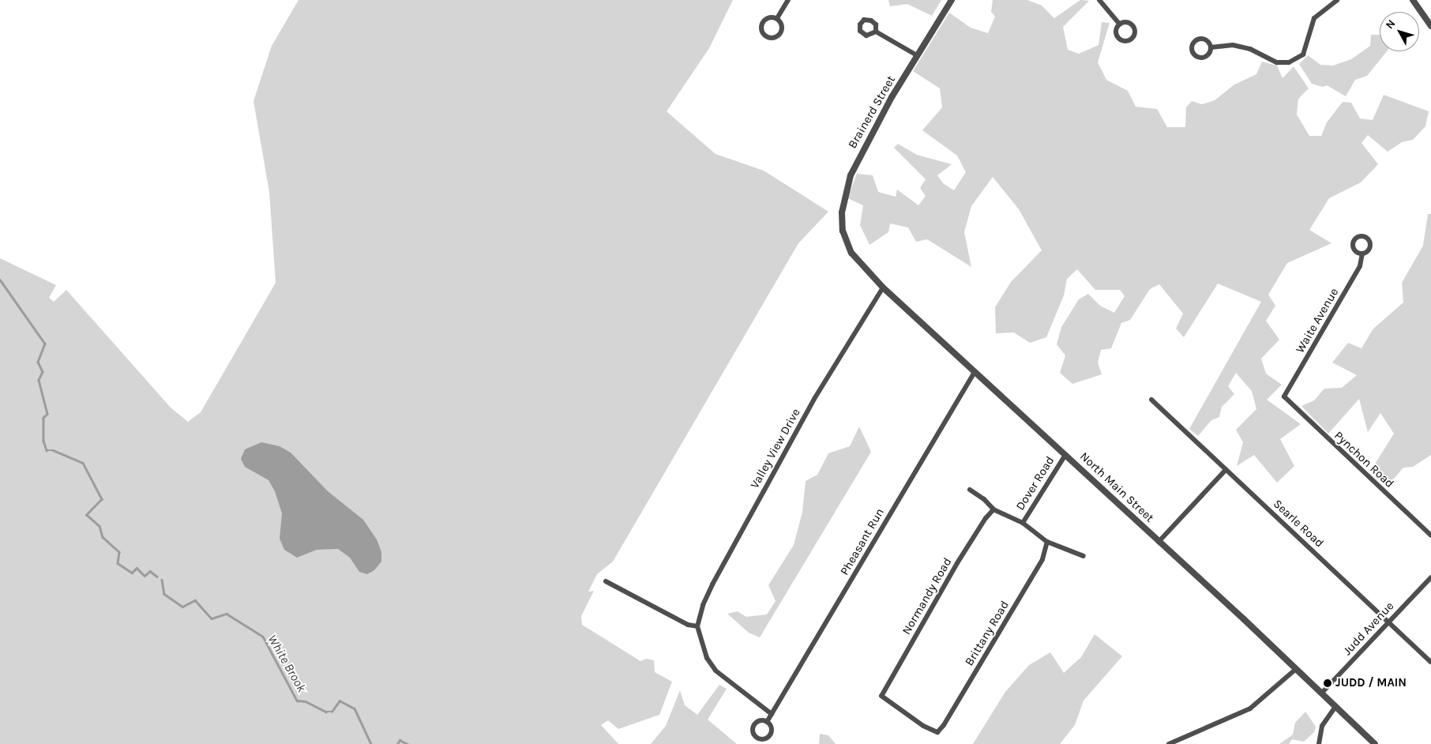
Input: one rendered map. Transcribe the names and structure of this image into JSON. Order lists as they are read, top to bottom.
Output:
{
  "streets": {
    "street": [
      "Brainerd Street",
      "Waite Avenue",
      "Valley View Drive",
      "Pynchon Road",
      "Dover Road",
      "North Main Street",
      "Searle Road",
      "Pheasant Run",
      "Normandy Road",
      "Judd Avenue",
      "Brittany Road"
    ]
  },
  "crossings": [
    ["Brainerd Street", "North Main Street"],
    ["Waite Avenue", "Pynchon Road"],
    ["Valley View Drive", "North Main Street"],
    ["Dover Road", "North Main Street"],
    ["North Main Street", "Pheasant Run"],
    ["North Main Street", "Judd Avenue"],
    ["Searle Road", "Judd Avenue"],
    ["Normandy Road", "Brittany Road"]
  ],
  "water": ["White Brook"],
  "places": ["JUDD / MAIN"],
  "north": "top left"
}
